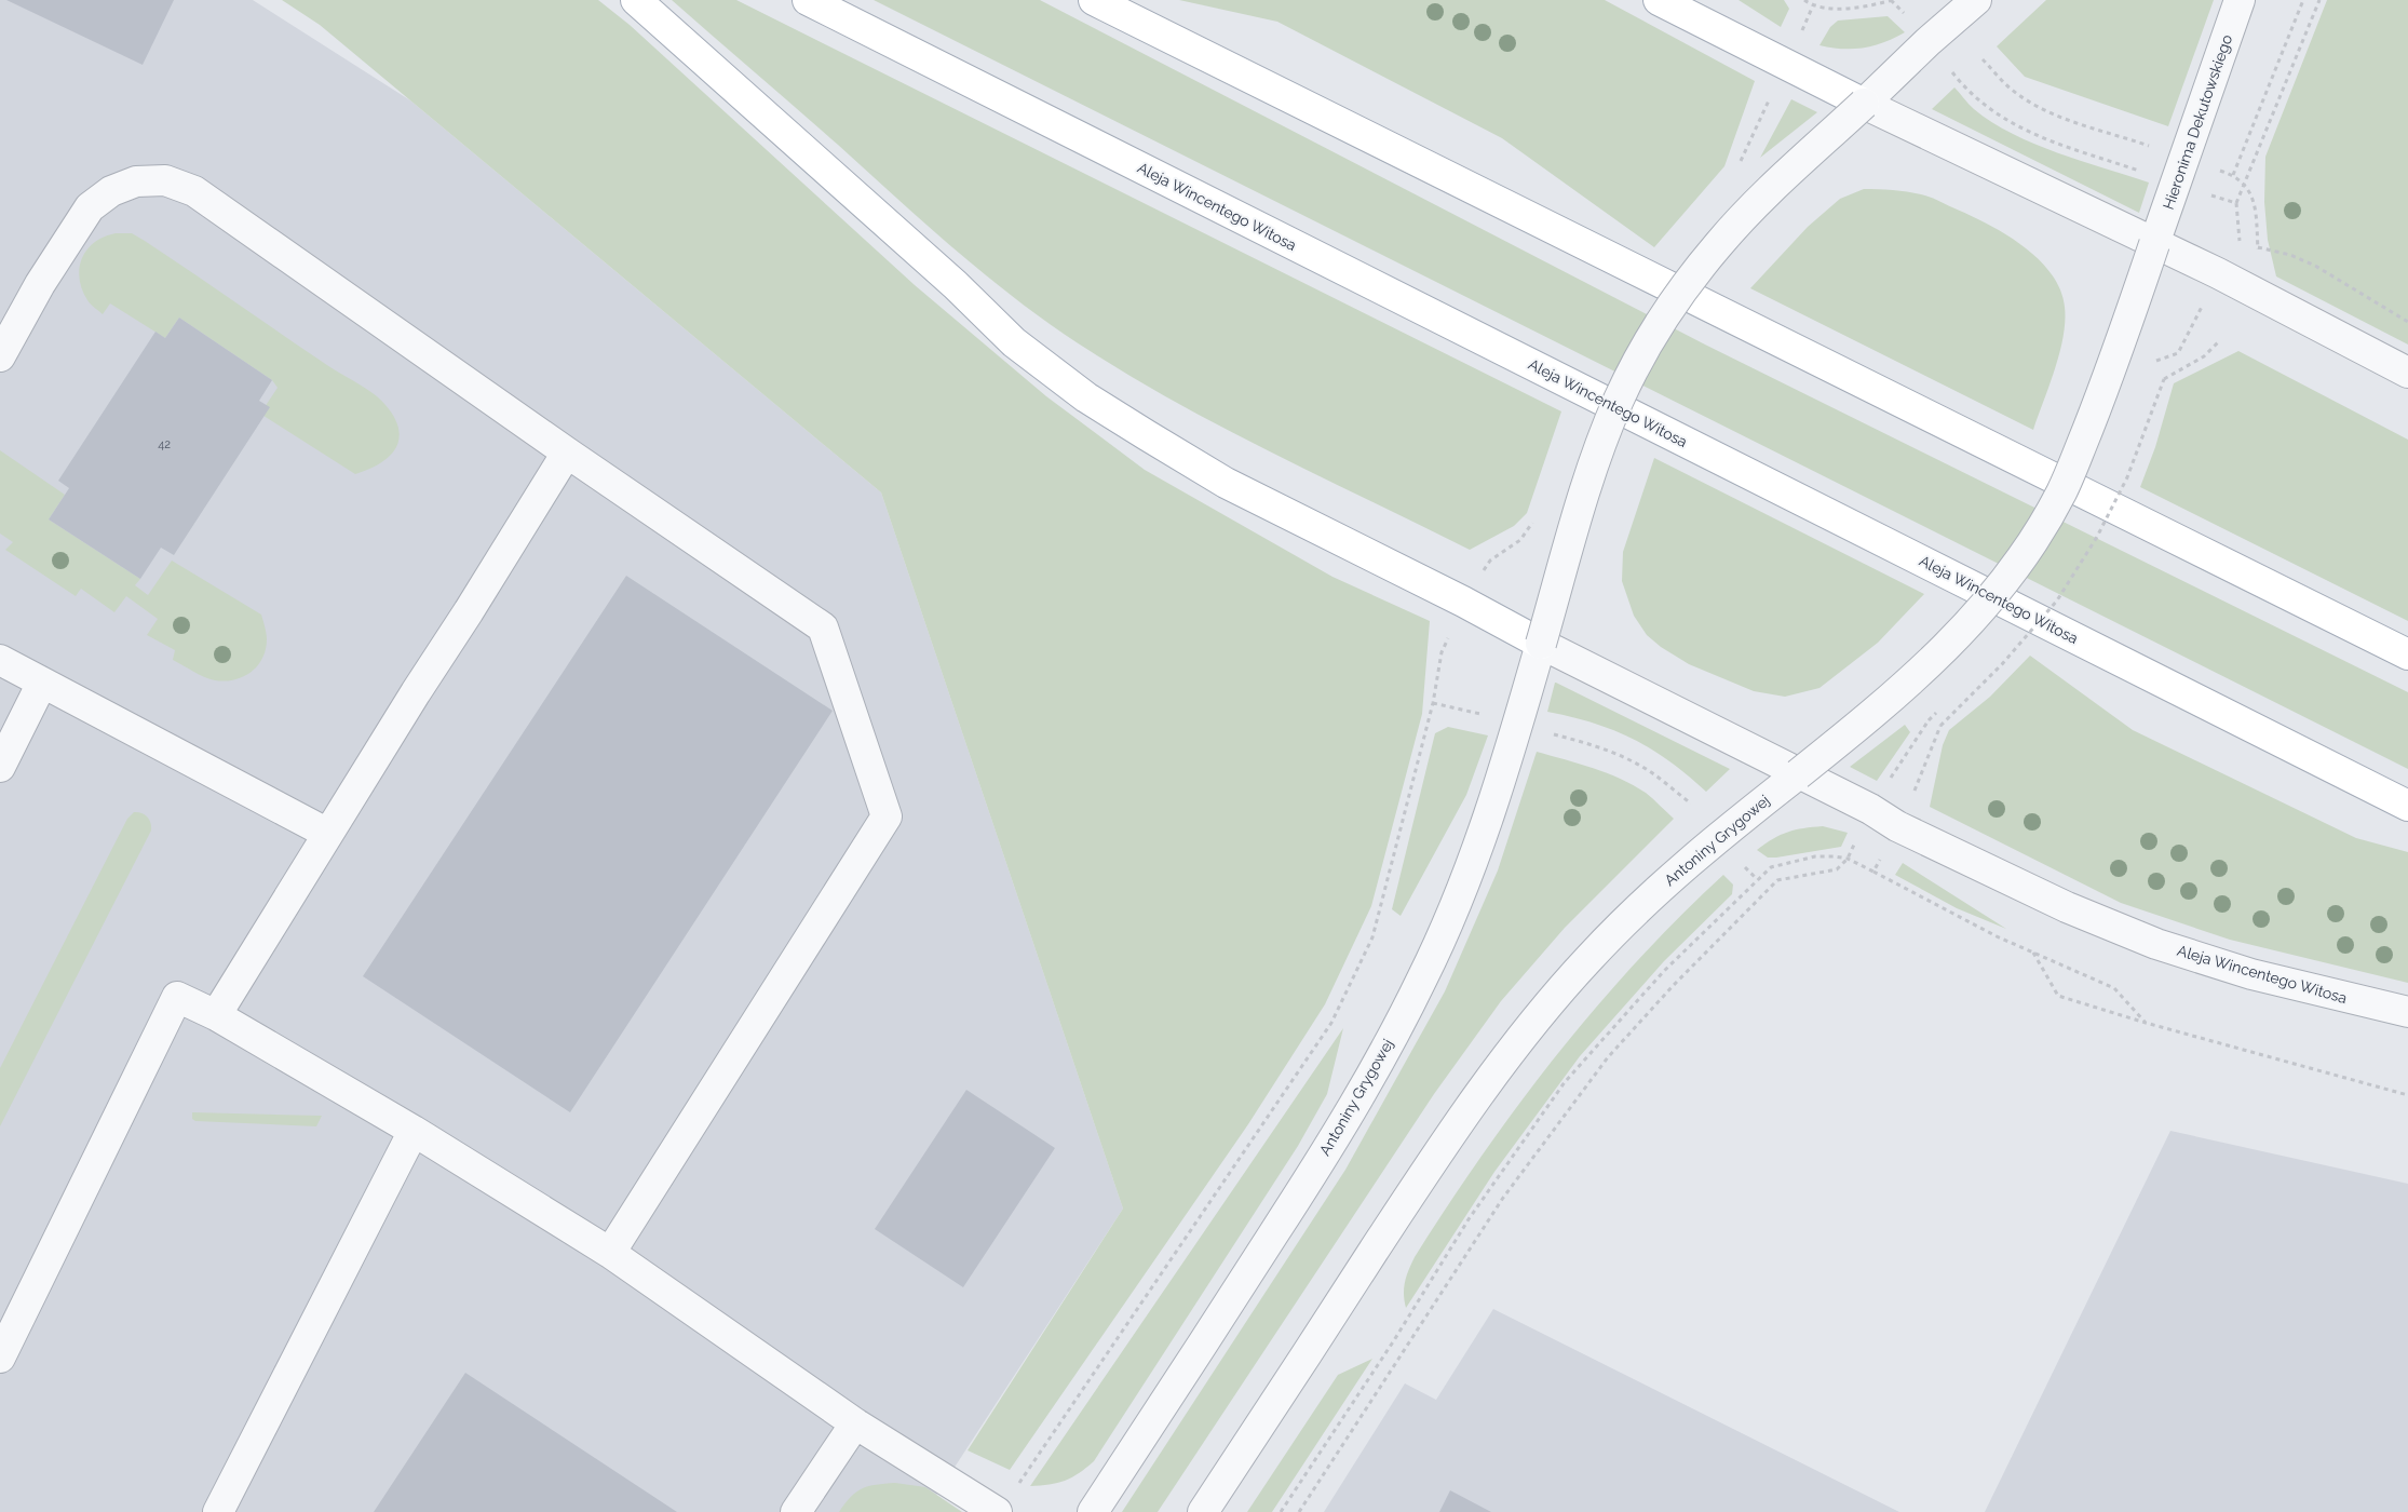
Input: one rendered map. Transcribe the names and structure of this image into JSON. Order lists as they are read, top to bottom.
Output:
{
  "streets": {
    "main road": ["Aleja Wincentego Witosa"],
    "street": ["Hieronima Dekutowskiego", "Antoniny Grygowej"]
  },
  "crossings": [
    ["Hieronima Dekutowskiego", "Aleja Wincentego Witosa"],
    ["Hieronima Dekutowskiego", "Antoniny Grygowej"],
    ["Aleja Wincentego Witosa", "Antoniny Grygowej"]
  ],
  "house_numbers": ["42"]
}
